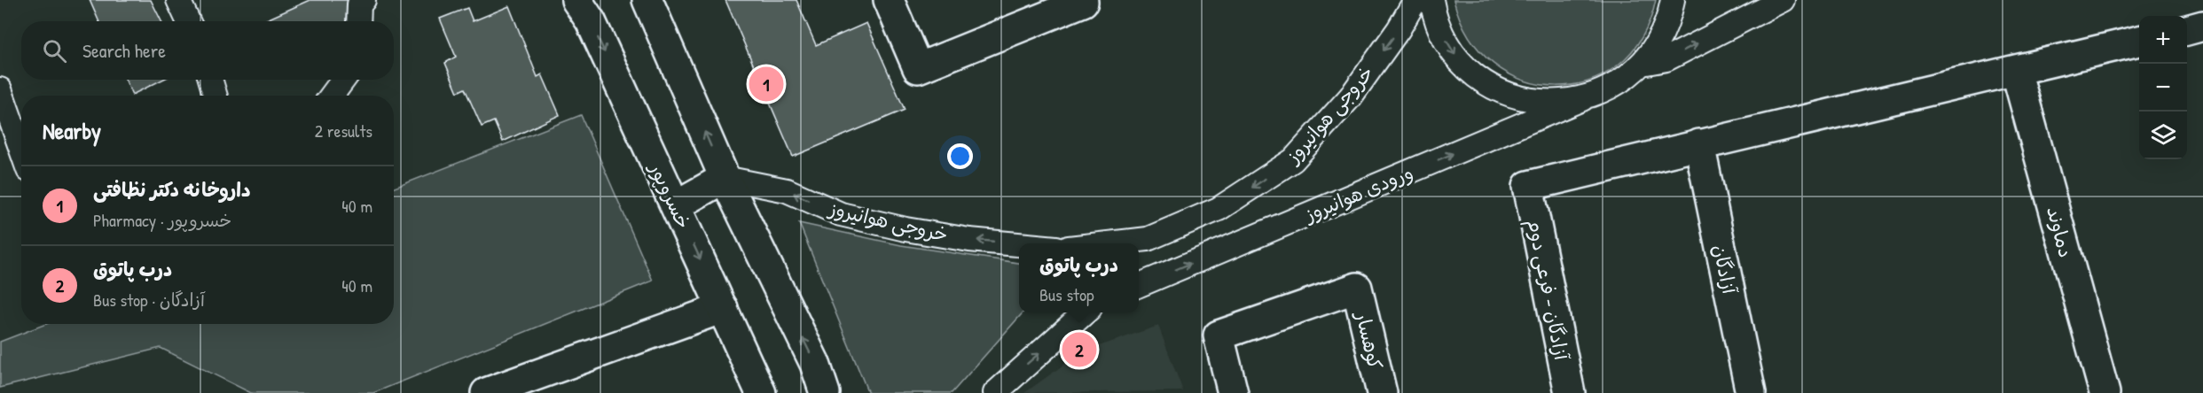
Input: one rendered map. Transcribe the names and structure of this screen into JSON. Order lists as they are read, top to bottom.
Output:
{
  "streets": {
    "street": [
      "خسروپور",
      "دماوند",
      "آزادگان",
      "آزادگان - فرعی دوم",
      "کوهسار"
    ],
    "lane": ["خروجی هوانیروز", "ورودی هوانیروز"]
  },
  "crossings": [
    ["آزادگان", "آزادگان - فرعی دوم"]
  ],
  "one_way": ["خروجی هوانیروز", "ورودی هوانیروز"],
  "page": {
    "map_buttons": ["+", "−"],
    "search": "Search here",
    "pins": ["1", "2"],
    "heading": ["Nearby", "2 results"],
    "list": [
      {
        "mark": "1",
        "name": "داروخانه دکتر نظافتی",
        "note": "Pharmacy · خسروپور",
        "value": "40 m"
      },
      {
        "mark": "2",
        "name": "درب پاتوق",
        "note": "Bus stop · آزادگان",
        "value": "40 m"
      }
    ],
    "popup": ["درب پاتوق", "Bus stop"]
  }
}
